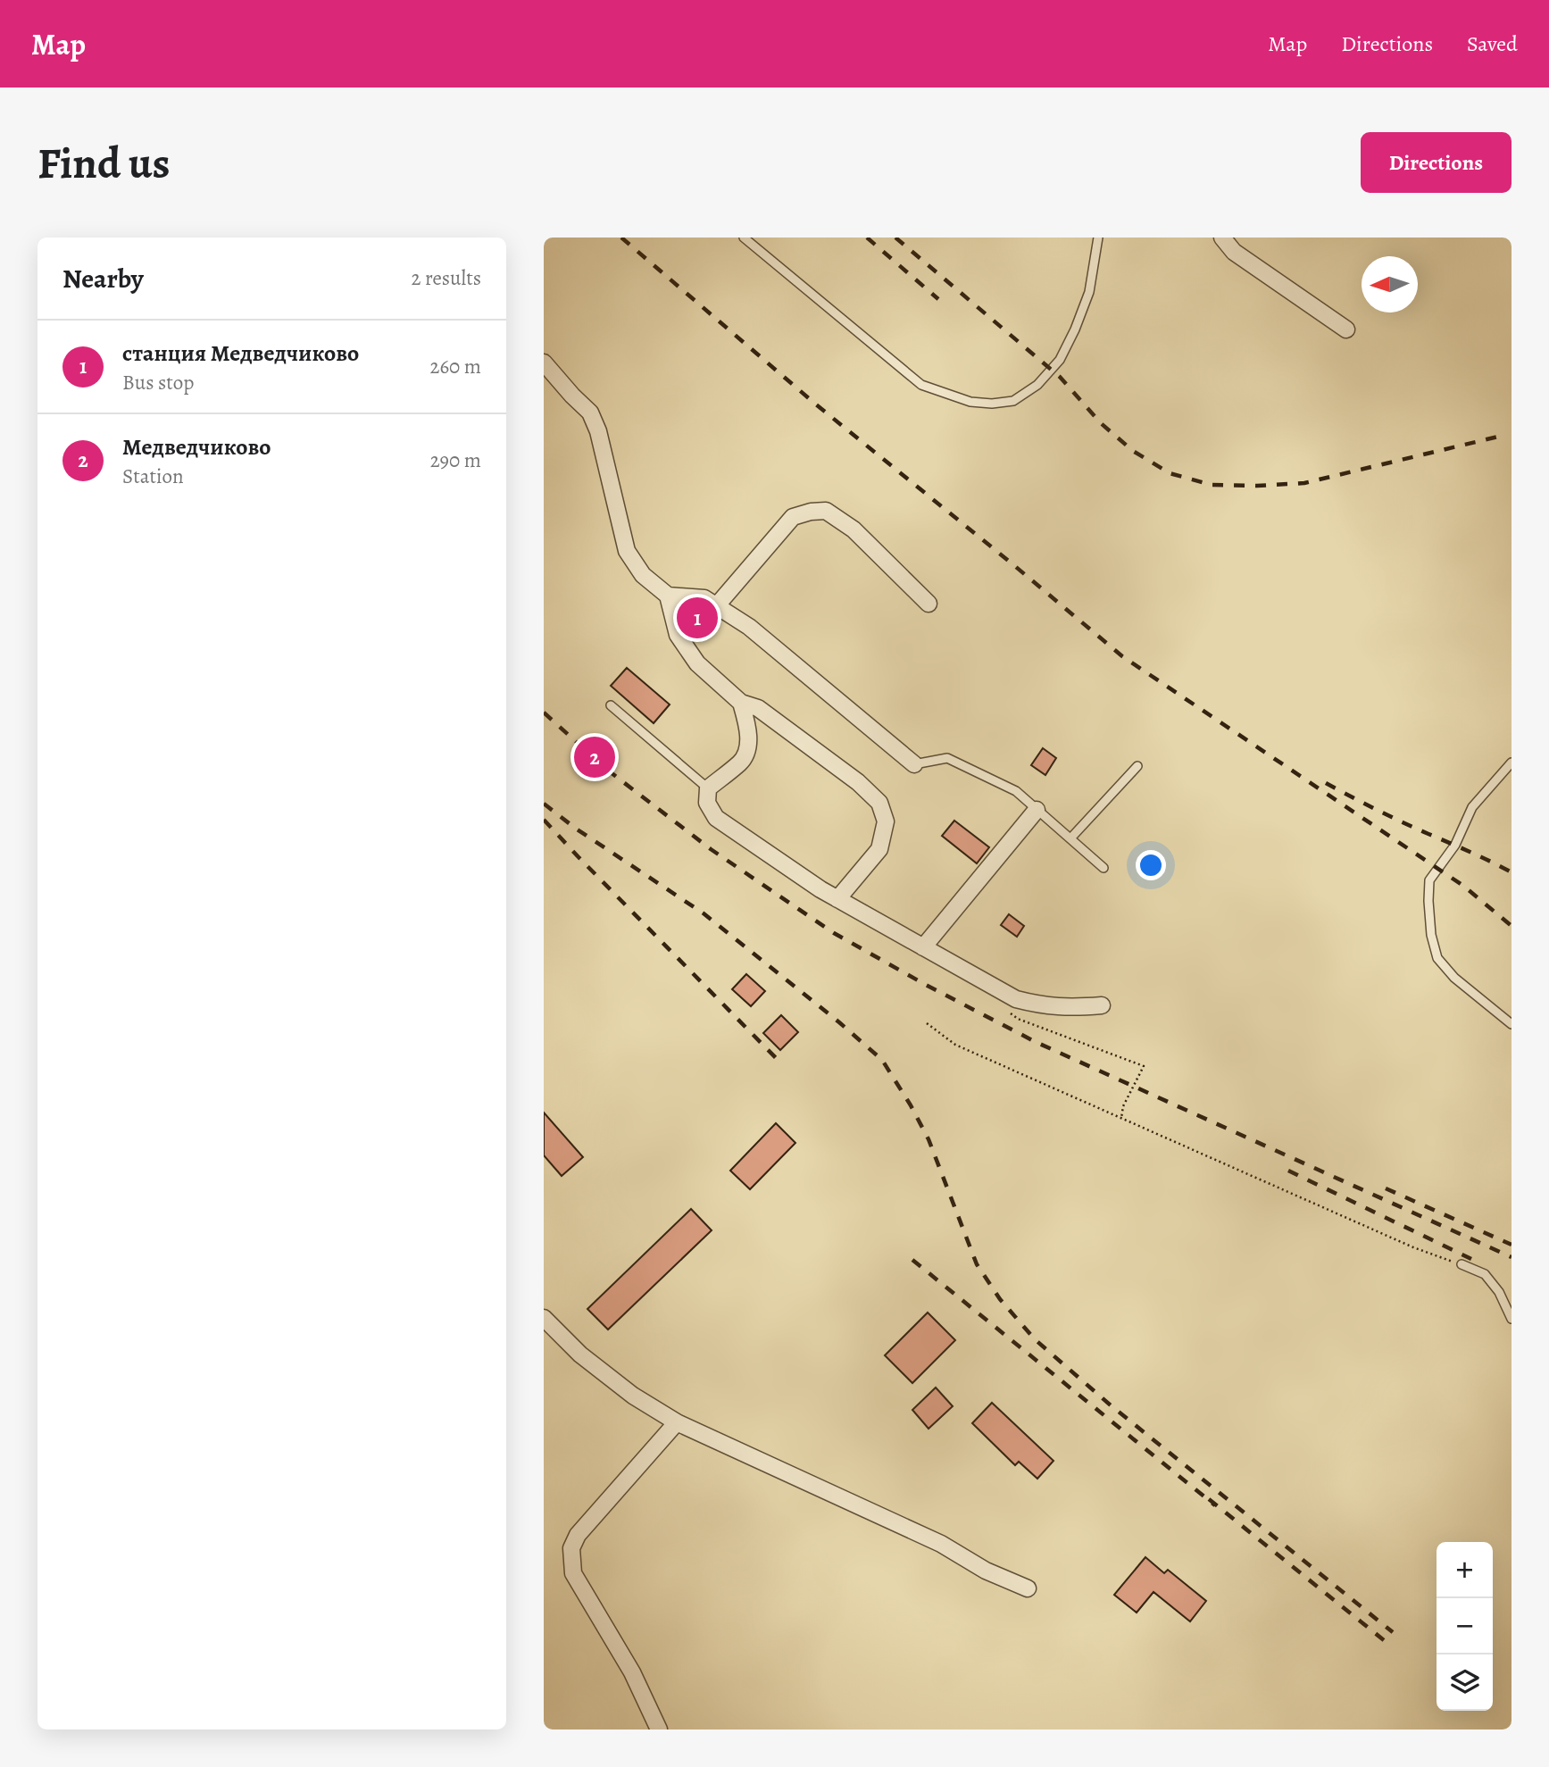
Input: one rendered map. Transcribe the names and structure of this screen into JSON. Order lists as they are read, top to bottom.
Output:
{
  "north": "left",
  "page": {
    "header": "Map",
    "nav": ["Map", "Directions", "Saved"],
    "buttons": "Directions",
    "title": "Find us",
    "heading": ["Nearby", "2 results"],
    "list": [
      {
        "mark": "1",
        "name": "станция Медведчиково",
        "note": "Bus stop",
        "value": "260 m"
      },
      {
        "mark": "2",
        "name": "Медведчиково",
        "note": "Station",
        "value": "290 m"
      }
    ],
    "pins": ["1", "2"],
    "map_buttons": ["+", "−"]
  }
}
